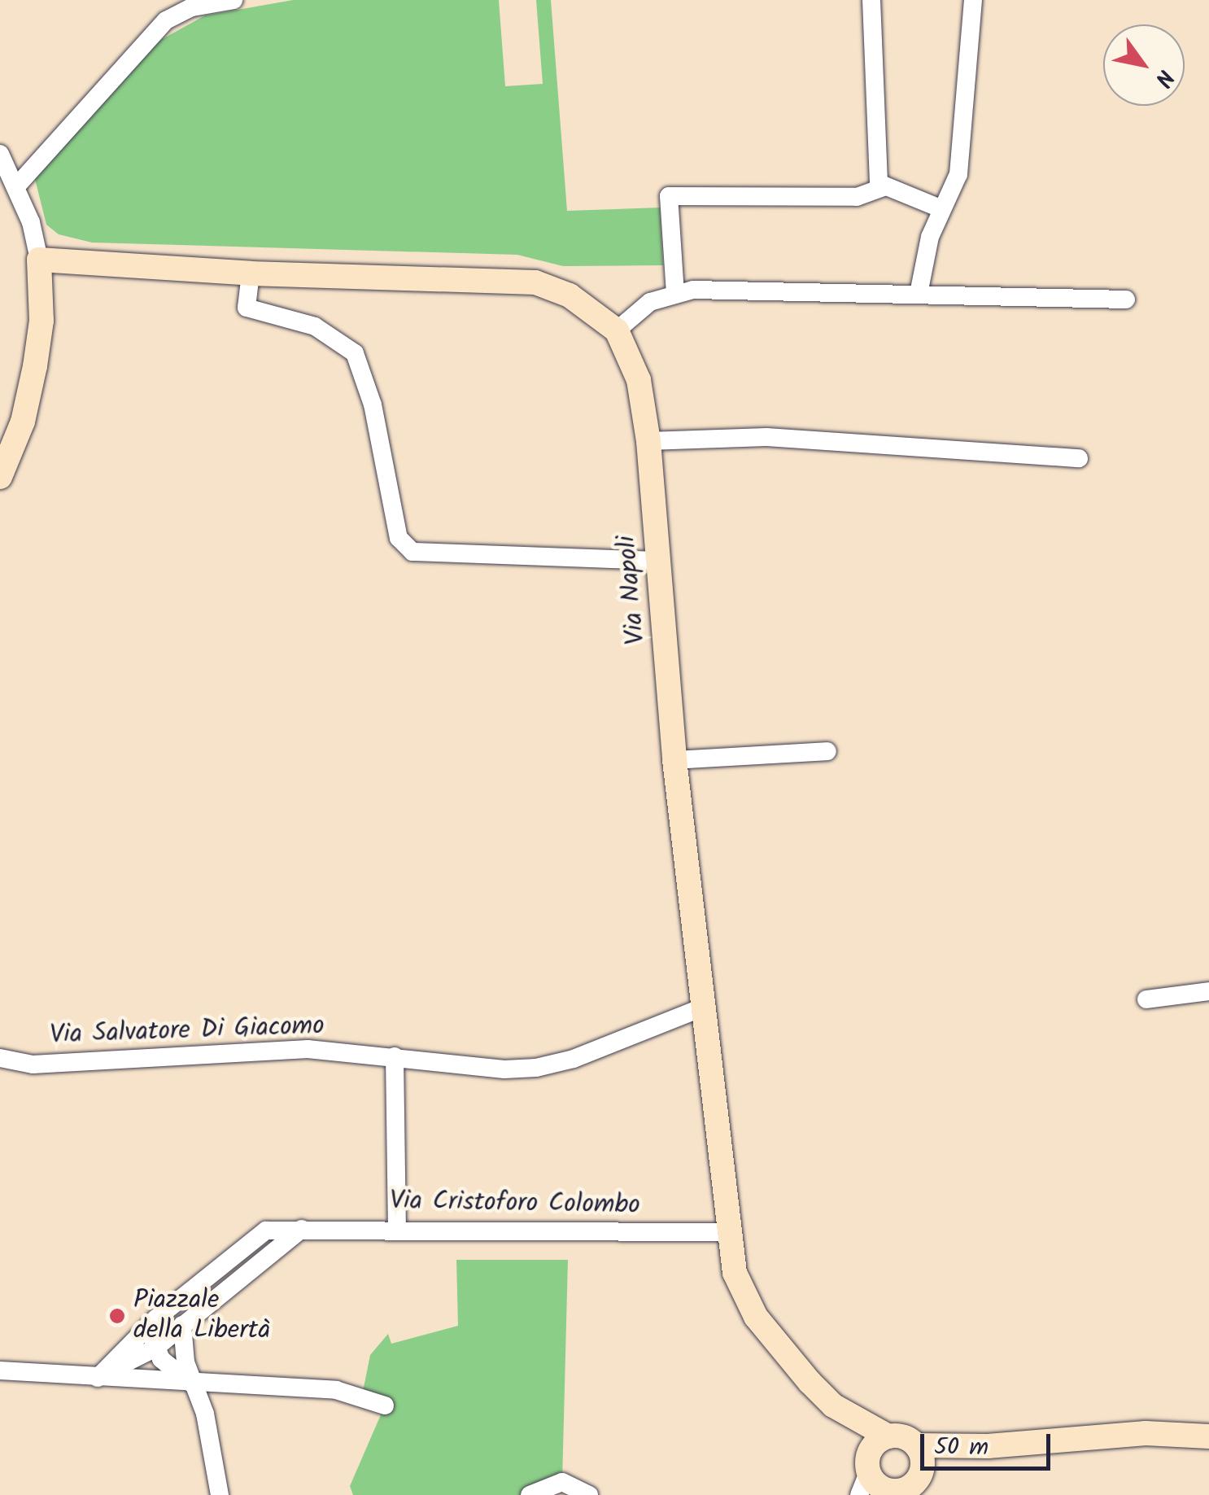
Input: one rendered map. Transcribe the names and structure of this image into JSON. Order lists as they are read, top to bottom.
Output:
{
  "streets": {
    "street": ["Via Napoli", "Via Salvatore Di Giacomo", "Via Cristoforo Colombo"]
  },
  "crossings": [
    ["Via Napoli", "Via Salvatore Di Giacomo"],
    ["Via Napoli", "Via Cristoforo Colombo"]
  ],
  "places": ["Piazzale della Libertà"],
  "scale_bar": "50 m",
  "north": "bottom right"
}
